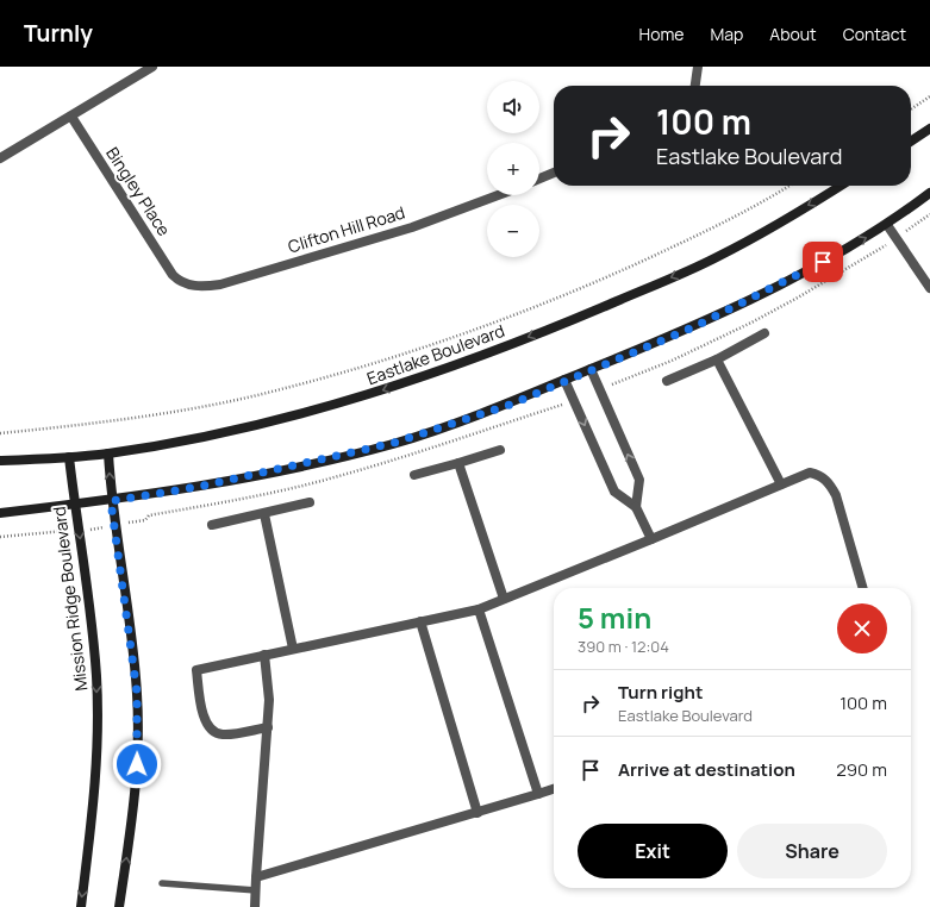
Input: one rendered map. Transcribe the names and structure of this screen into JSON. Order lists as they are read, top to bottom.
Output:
{
  "streets": {
    "main road": ["Eastlake Boulevard", "Mission Ridge Boulevard"],
    "street": ["Bingley Place", "Clifton Hill Road"]
  },
  "crossings": [
    ["Bingley Place", "Clifton Hill Road"],
    ["Eastlake Boulevard", "Mission Ridge Boulevard"]
  ],
  "page": {
    "header": "Turnly",
    "nav": [
      "Home",
      "Map",
      "About",
      "Contact"
    ],
    "map_buttons": ["+", "−"],
    "turn": ["100 m", "Eastlake Boulevard"],
    "heading": ["5 min", "390 m · 12:04"],
    "list": [
      {
        "name": "Turn right",
        "note": "Eastlake Boulevard",
        "value": "100 m"
      },
      {
        "name": "Arrive at destination",
        "value": "290 m"
      }
    ],
    "buttons": ["Exit", "Share"]
  }
}
